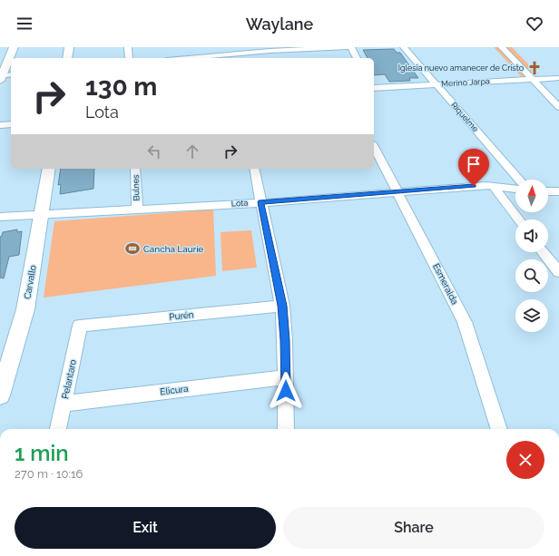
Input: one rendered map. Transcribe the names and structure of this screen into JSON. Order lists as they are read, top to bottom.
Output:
{
  "streets": {
    "main road": ["Carvallo"],
    "street": [
      "Merino Jarpa",
      "Riquelme",
      "Bulnes",
      "Lota",
      "Esmeralda",
      "Purén",
      "Pelantaro",
      "Elicura"
    ]
  },
  "crossings": [
    ["Merino Jarpa", "Riquelme"],
    ["Bulnes", "Lota"],
    ["Lota", "Carvallo"],
    ["Lota", "Esmeralda"],
    ["Purén", "Pelantaro"],
    ["Pelantaro", "Elicura"]
  ],
  "places": {
    "church": ["Iglesia nuevo amanecer de Cristo"],
    "sports": ["Cancha Laurie"]
  },
  "north": "top",
  "page": {
    "header": "Waylane",
    "turn": ["130 m", "Lota"],
    "heading": ["1 min", "270 m · 10:16"],
    "buttons": ["Exit", "Share"]
  }
}
